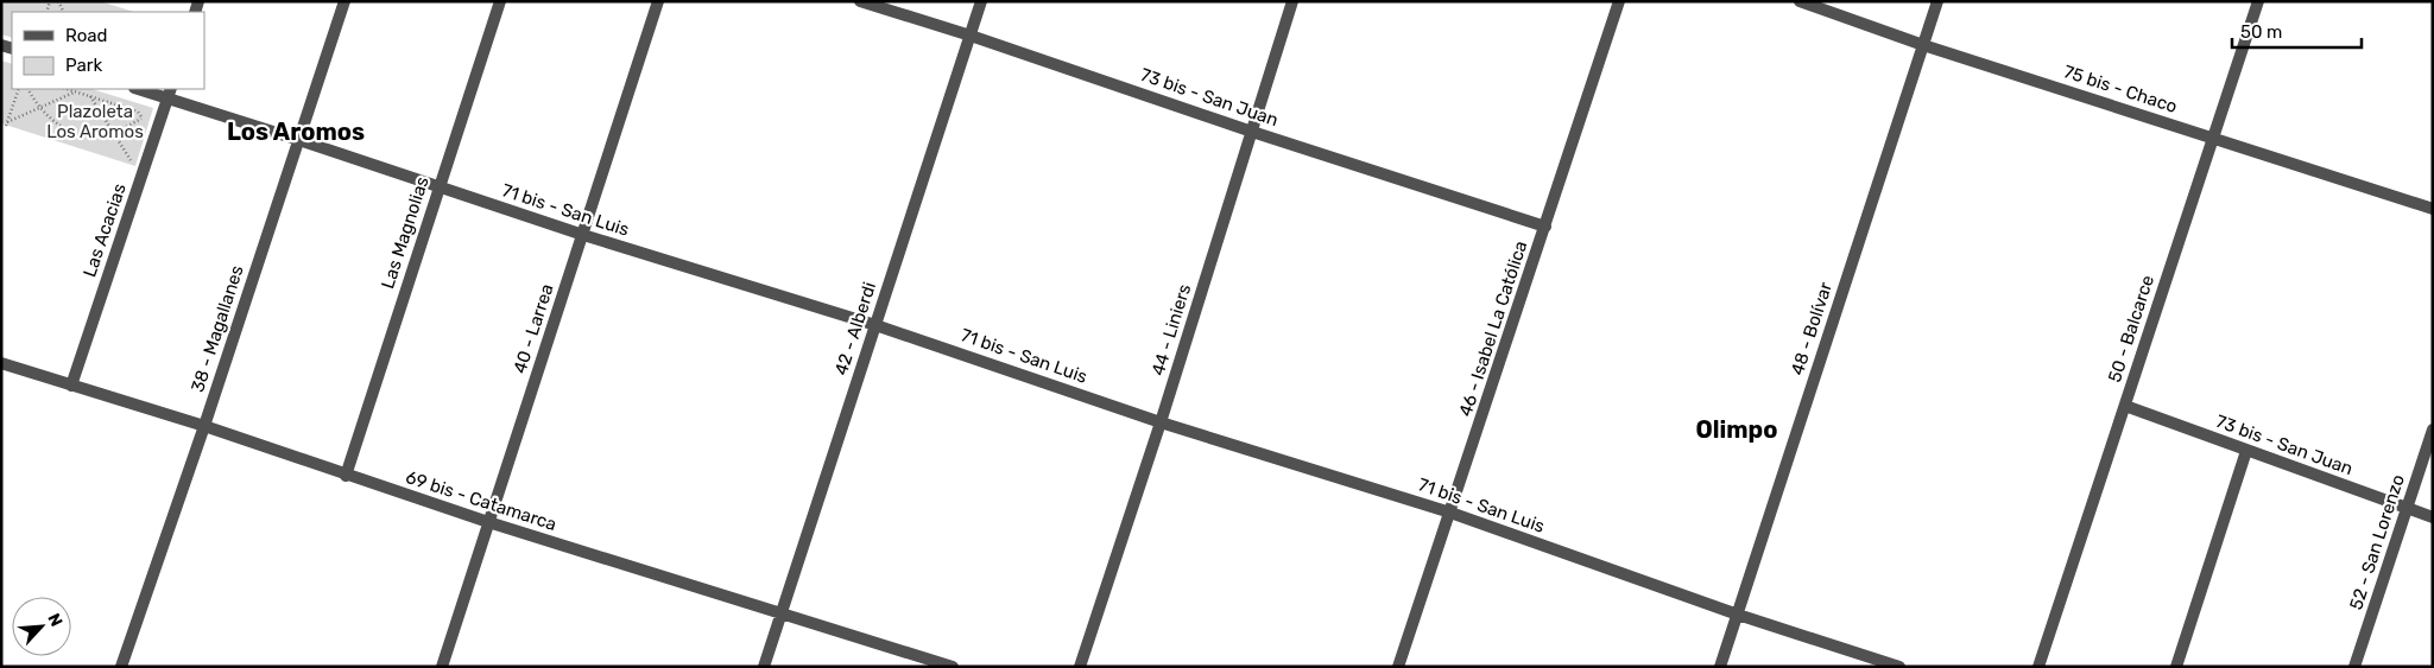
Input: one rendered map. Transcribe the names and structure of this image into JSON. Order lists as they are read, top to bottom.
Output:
{
  "streets": {
    "street": [
      "75 bis - Chaco",
      "73 bis - San Juan",
      "71 bis - San Luis",
      "Las Acacias",
      "Las Magnolias",
      "38 - Magallanes",
      "40 - Larrea",
      "42 - Alberdi",
      "46 - Isabel La Católica",
      "48 - Bolívar",
      "50 - Balcarce",
      "44 - Liniers",
      "69 bis - Catamarca",
      "52 - San Lorenzo"
    ]
  },
  "crossings": [
    ["75 bis - Chaco", "48 - Bolívar"],
    ["75 bis - Chaco", "50 - Balcarce"],
    ["73 bis - San Juan", "42 - Alberdi"],
    ["73 bis - San Juan", "46 - Isabel La Católica"],
    ["73 bis - San Juan", "50 - Balcarce"],
    ["73 bis - San Juan", "44 - Liniers"],
    ["73 bis - San Juan", "52 - San Lorenzo"],
    ["71 bis - San Luis", "Las Acacias"],
    ["71 bis - San Luis", "Las Magnolias"],
    ["71 bis - San Luis", "38 - Magallanes"],
    ["71 bis - San Luis", "40 - Larrea"],
    ["71 bis - San Luis", "42 - Alberdi"],
    ["71 bis - San Luis", "46 - Isabel La Católica"],
    ["71 bis - San Luis", "48 - Bolívar"],
    ["71 bis - San Luis", "44 - Liniers"],
    ["Las Acacias", "69 bis - Catamarca"],
    ["Las Magnolias", "69 bis - Catamarca"],
    ["38 - Magallanes", "69 bis - Catamarca"],
    ["40 - Larrea", "69 bis - Catamarca"],
    ["42 - Alberdi", "69 bis - Catamarca"]
  ],
  "districts": ["Los Aromos", "Olimpo"],
  "parks": ["Plazoleta Los Aromos"],
  "legend": ["Road", "Park"],
  "scale_bar": "50 m",
  "north": "top right"
}
